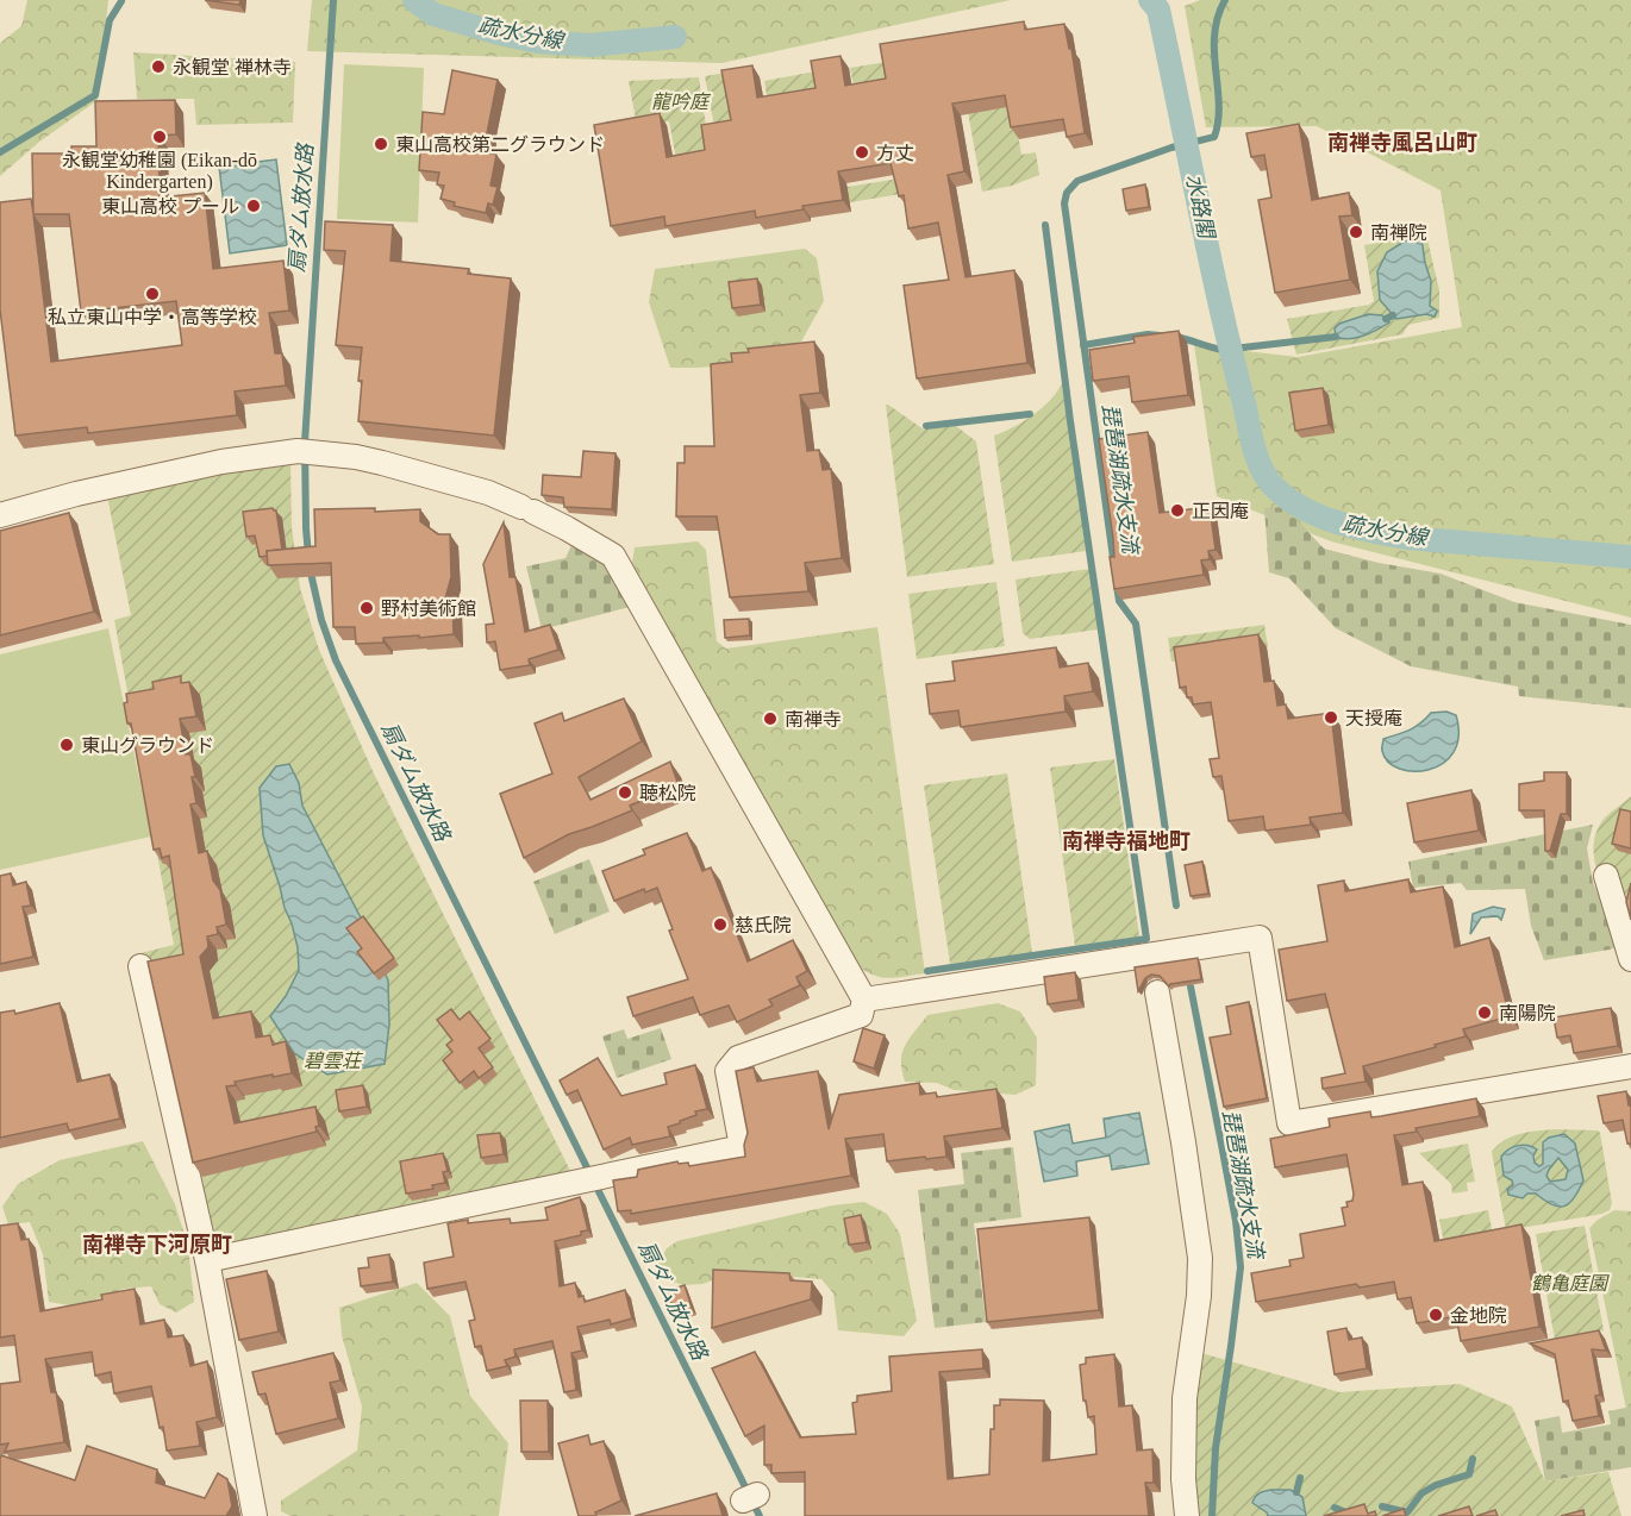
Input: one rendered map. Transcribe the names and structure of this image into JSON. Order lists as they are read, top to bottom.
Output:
{
  "districts": ["南禅寺風呂山町", "南禅寺福地町", "南禅寺下河原町"],
  "water": [
    "疏水分線",
    "水路閣",
    "扇ダム放水路",
    "琵琶湖疏水支流"
  ],
  "parks": ["龍吟庭", "碧雲荘", "鶴亀庭園"],
  "places": [
    "永観堂 禅林寺",
    "永観堂幼稚園 (Eikan-dō Kindergarten)",
    "東山高校第二グラウンド",
    "方丈",
    "東山高校 プール",
    "南禅院",
    "私立東山中学・高等学校",
    "正因庵",
    "野村美術館",
    "天授庵",
    "南禅寺",
    "東山グラウンド",
    "聴松院",
    "慈氏院",
    "南陽院",
    "金地院"
  ]
}
